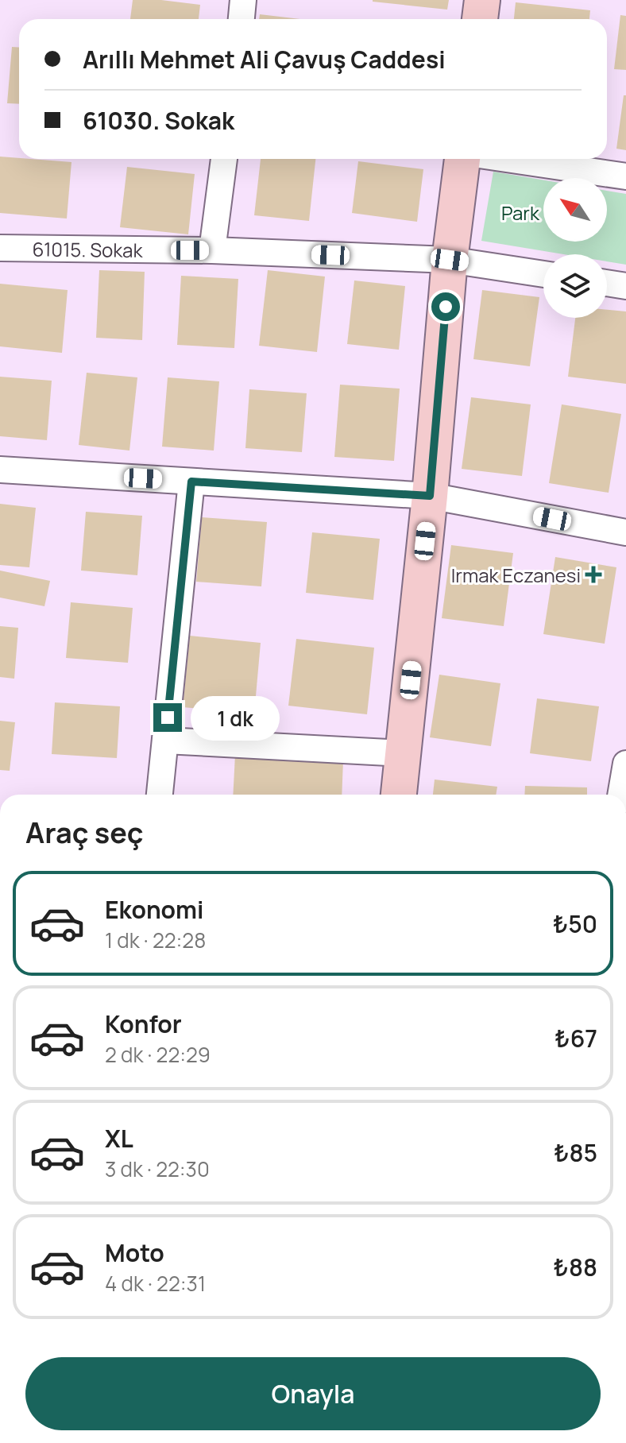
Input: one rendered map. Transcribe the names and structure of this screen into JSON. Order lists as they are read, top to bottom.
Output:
{
  "streets": {
    "street": ["61015. Sokak"]
  },
  "parks": ["Park"],
  "places": {
    "health": ["Irmak Eczanesi"]
  },
  "north": "top left",
  "page": {
    "banner": ["Arıllı Mehmet Ali Çavuş Caddesi", "61030. Sokak"],
    "bubble": "1 dk",
    "heading": "Araç seç",
    "list": [
      {
        "name": "Ekonomi",
        "note": "1 dk · 22:28",
        "value": "₺50"
      },
      {
        "name": "Konfor",
        "note": "2 dk · 22:29",
        "value": "₺67"
      },
      {
        "name": "XL",
        "note": "3 dk · 22:30",
        "value": "₺85"
      },
      {
        "name": "Moto",
        "note": "4 dk · 22:31",
        "value": "₺88"
      }
    ],
    "buttons": "Onayla"
  }
}
